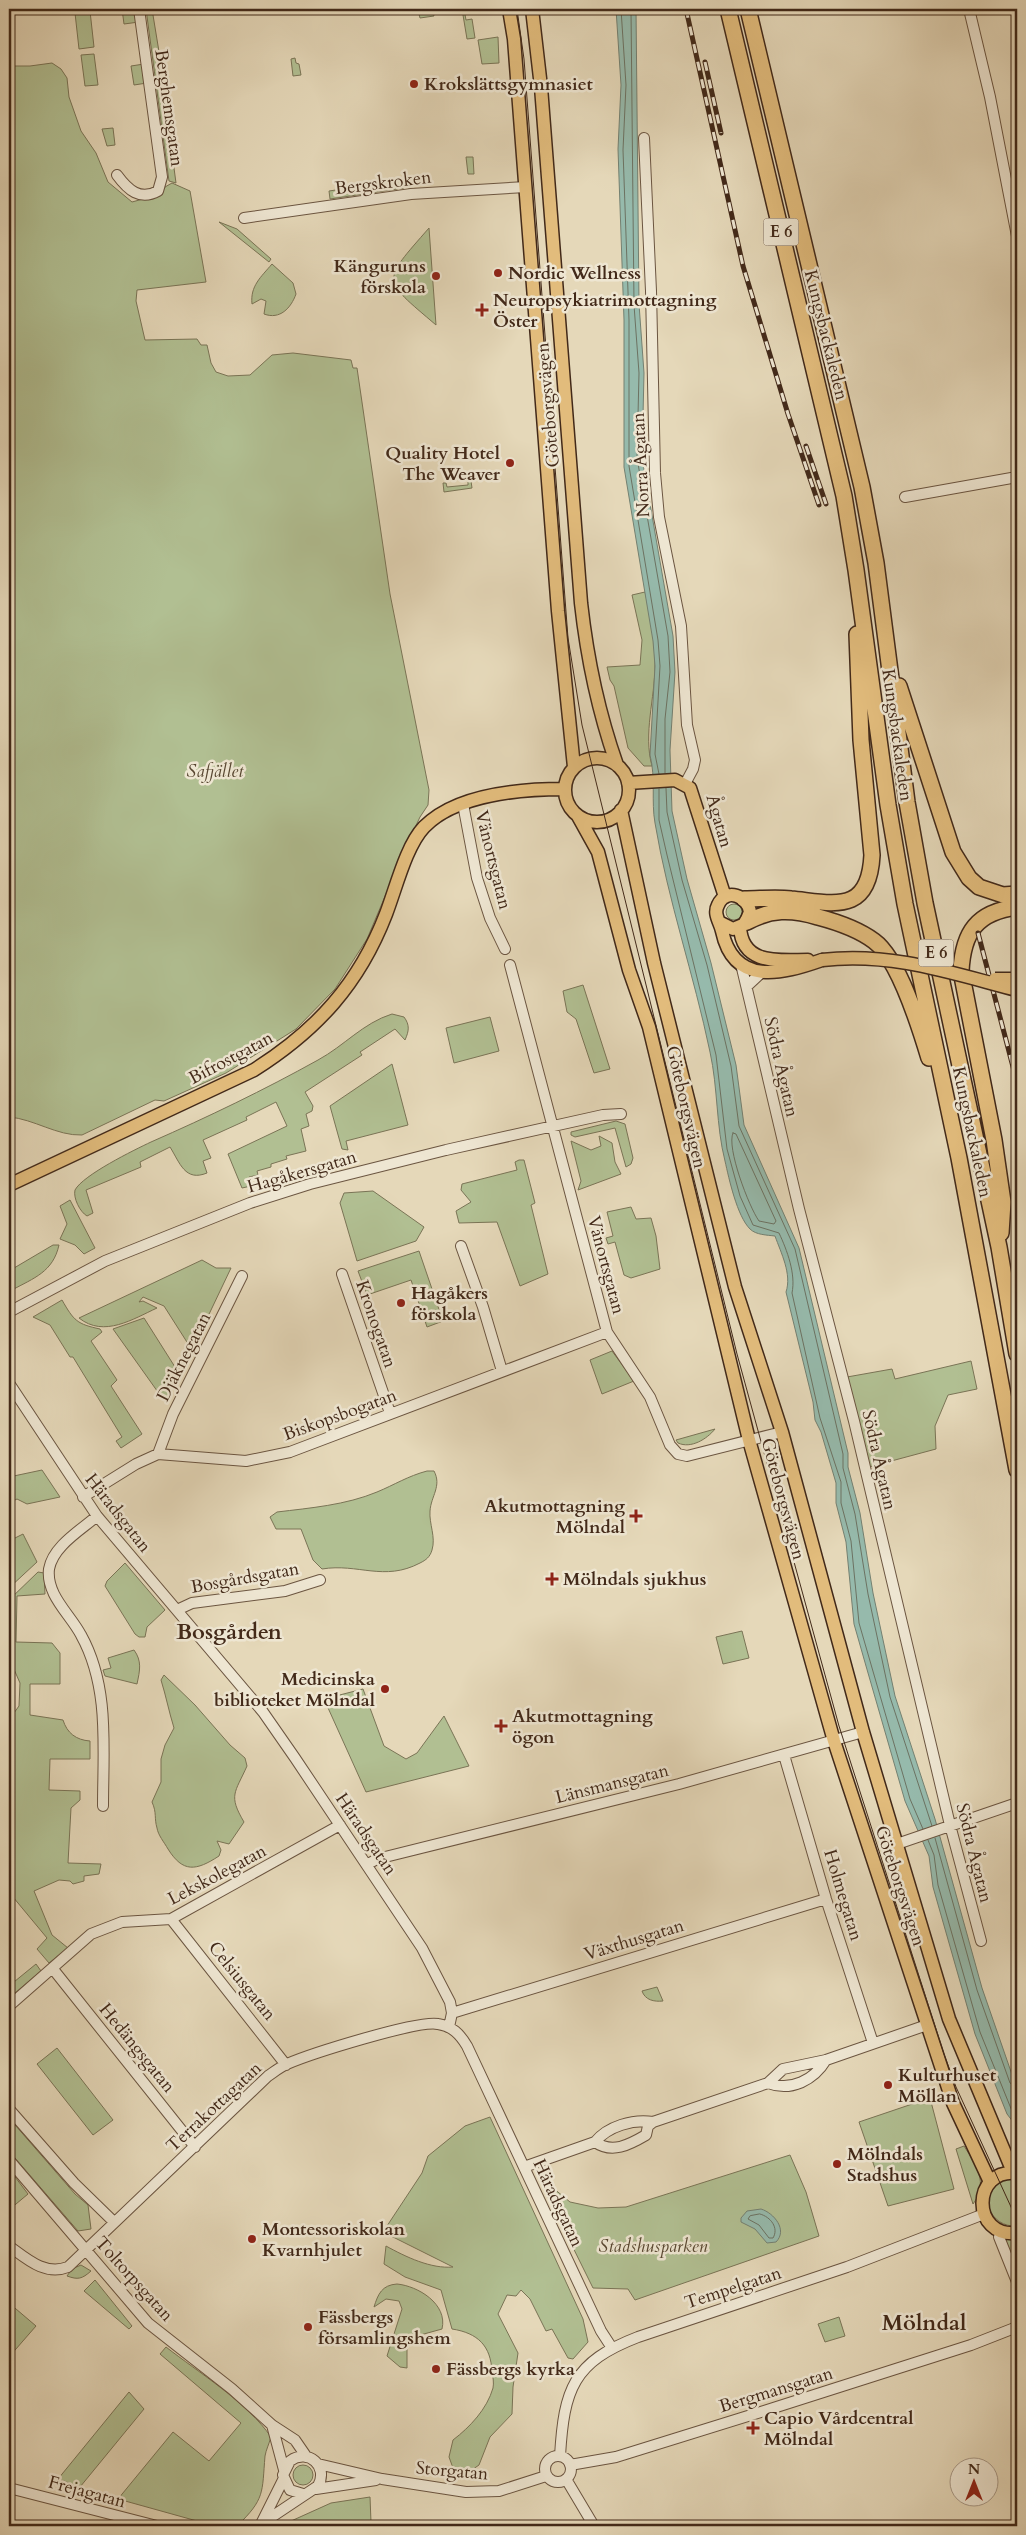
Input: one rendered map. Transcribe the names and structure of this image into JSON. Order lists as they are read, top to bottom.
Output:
{
  "streets": {
    "highway": ["E 6", "Kungsbackaleden"],
    "main road": ["Göteborgsvägen", "Ågatan", "Bifrostgatan"],
    "street": [
      "Berghemsgatan",
      "Bergskroken",
      "Norra Ågatan",
      "Vänortsgatan",
      "Södra Ågatan",
      "Hagåkersgatan",
      "Kronogatan",
      "Djäknegatan",
      "Biskopsbogatan",
      "Häradsgatan",
      "Bosgårdsgatan",
      "Länsmansgatan",
      "Lekskolegatan",
      "Holmegatan",
      "Växthusgatan",
      "Celsiusgatan",
      "Hedängsgatan",
      "Terrakottagatan",
      "Toltorpsgatan",
      "Tempelgatan",
      "Bergmansgatan",
      "Storgatan",
      "Frejagatan"
    ]
  },
  "crossings": [
    ["Bergskroken", "Göteborgsvägen"],
    ["Göteborgsvägen", "Vänortsgatan"],
    ["Göteborgsvägen", "Bifrostgatan"],
    ["Göteborgsvägen", "Länsmansgatan"],
    ["Norra Ågatan", "Ågatan"],
    ["Vänortsgatan", "Bifrostgatan"],
    ["Vänortsgatan", "Hagåkersgatan"],
    ["Vänortsgatan", "Biskopsbogatan"],
    ["Kronogatan", "Biskopsbogatan"],
    ["Djäknegatan", "Biskopsbogatan"],
    ["Biskopsbogatan", "Häradsgatan"],
    ["Häradsgatan", "Bosgårdsgatan"],
    ["Häradsgatan", "Länsmansgatan"],
    ["Häradsgatan", "Lekskolegatan"],
    ["Häradsgatan", "Växthusgatan"],
    ["Häradsgatan", "Terrakottagatan"],
    ["Häradsgatan", "Tempelgatan"],
    ["Länsmansgatan", "Holmegatan"],
    ["Lekskolegatan", "Celsiusgatan"],
    ["Lekskolegatan", "Hedängsgatan"],
    ["Holmegatan", "Växthusgatan"],
    ["Celsiusgatan", "Terrakottagatan"],
    ["Hedängsgatan", "Terrakottagatan"],
    ["Terrakottagatan", "Toltorpsgatan"],
    ["Toltorpsgatan", "Storgatan"],
    ["Tempelgatan", "Bergmansgatan"],
    ["Tempelgatan", "Storgatan"],
    ["Bergmansgatan", "Storgatan"]
  ],
  "districts": ["Bosgården", "Mölndal"],
  "parks": ["Safjället", "Stadshusparken"],
  "places": {
    "other": [
      "Krokslättsgymnasiet",
      "Nordic Wellness",
      "Känguruns förskola",
      "Quality Hotel The Weaver",
      "Hagåkers förskola",
      "Medicinska biblioteket Mölndal",
      "Kulturhuset Möllan",
      "Mölndals Stadshus",
      "Montessoriskolan Kvarnhjulet",
      "Fässbergs församlingshem",
      "Fässbergs kyrka"
    ],
    "health": [
      "Neuropsykiatrimottagning Öster",
      "Akutmottagning Mölndal",
      "Mölndals sjukhus",
      "Akutmottagning ögon",
      "Capio Vårdcentral Mölndal"
    ]
  },
  "north": "top"
}
